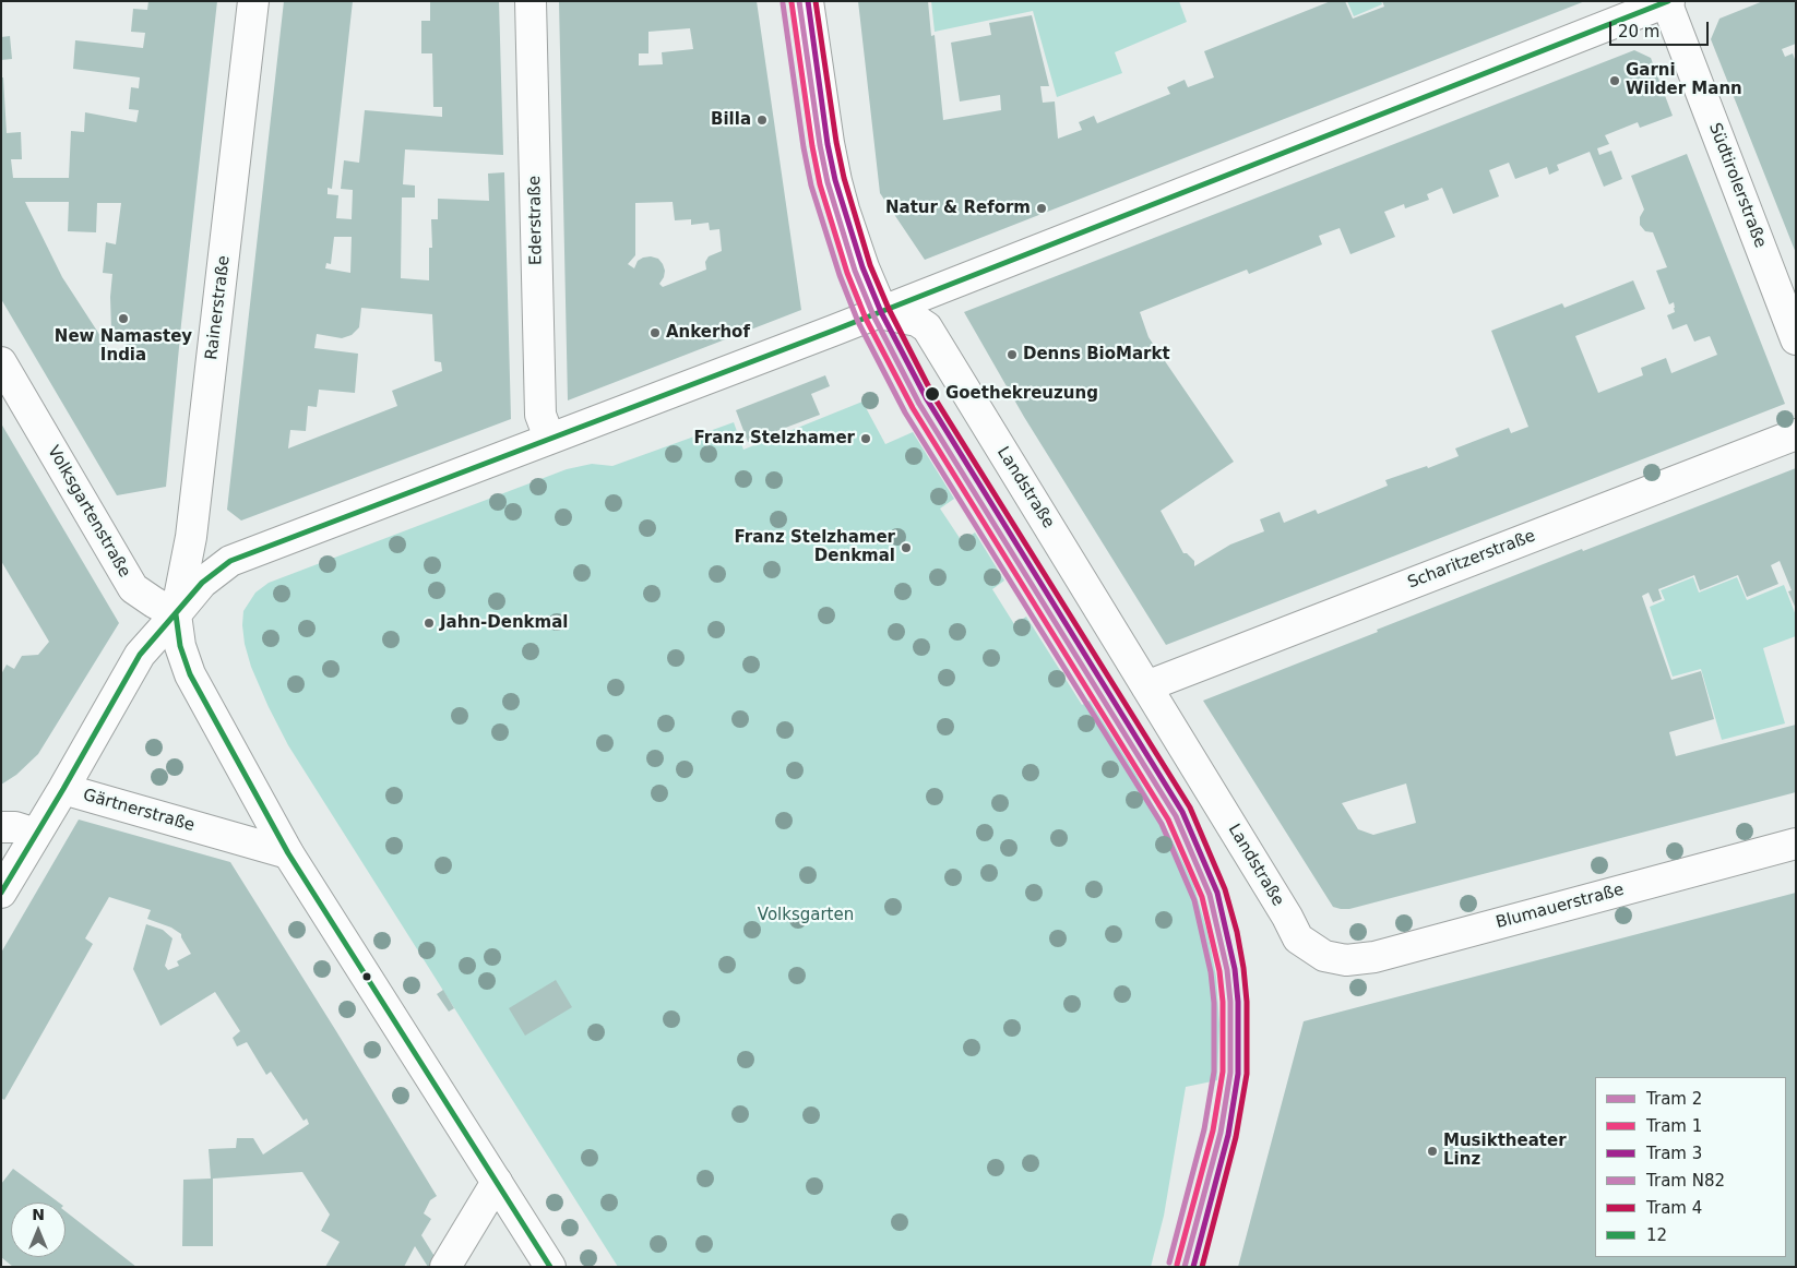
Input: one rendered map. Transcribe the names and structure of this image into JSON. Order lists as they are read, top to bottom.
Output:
{
  "streets": {
    "street": [
      "Südtirolerstraße",
      "Ederstraße",
      "Rainerstraße",
      "Landstraße",
      "Volksgartenstraße",
      "Scharitzerstraße",
      "Gärtnerstraße",
      "Blumauerstraße"
    ]
  },
  "crossings": [
    ["Südtirolerstraße", "Gärtnerstraße"],
    ["Ederstraße", "Gärtnerstraße"],
    ["Rainerstraße", "Volksgartenstraße"],
    ["Rainerstraße", "Gärtnerstraße"],
    ["Landstraße", "Scharitzerstraße"],
    ["Landstraße", "Gärtnerstraße"],
    ["Landstraße", "Blumauerstraße"],
    ["Volksgartenstraße", "Gärtnerstraße"]
  ],
  "parks": ["Volksgarten"],
  "places": [
    "Garni Wilder Mann",
    "Billa",
    "Natur & Reform",
    "New Namastey India",
    "Ankerhof",
    "Denns BioMarkt",
    "Goethekreuzung",
    "Franz Stelzhamer",
    "Franz Stelzhamer Denkmal",
    "Jahn-Denkmal",
    "Musiktheater Linz"
  ],
  "lines": [
    "tram line 2",
    "tram line 3",
    "tram line 4",
    "transit line 12",
    "tram line 1",
    "tram line N82"
  ],
  "legend": [
    "Tram 2",
    "Tram 1",
    "Tram 3",
    "Tram N82",
    "Tram 4",
    "12"
  ],
  "scale_bar": "20 m",
  "north": "top"
}
